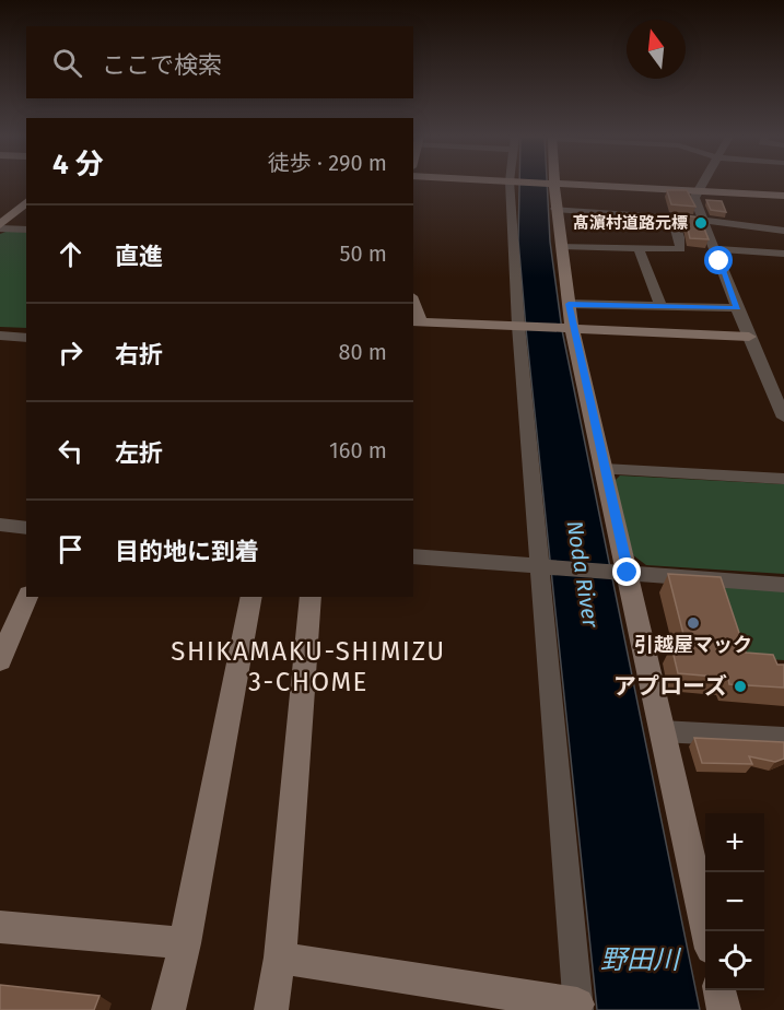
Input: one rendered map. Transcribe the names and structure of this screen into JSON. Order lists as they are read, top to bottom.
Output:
{
  "districts": ["SHIKAMAKU-SHIMIZU 3-CHOME"],
  "water": ["Noda River", "野田川"],
  "places": ["髙濵村道路元標", "引越屋マック", "アプローズ"],
  "north": "top",
  "page": {
    "search": "ここで検索",
    "heading": ["4 分", "徒歩 · 290 m"],
    "list": [
      ["直進", "50 m"],
      ["右折", "80 m"],
      ["左折", "160 m"],
      "目的地に到着"
    ],
    "map_buttons": ["+", "−"]
  }
}
